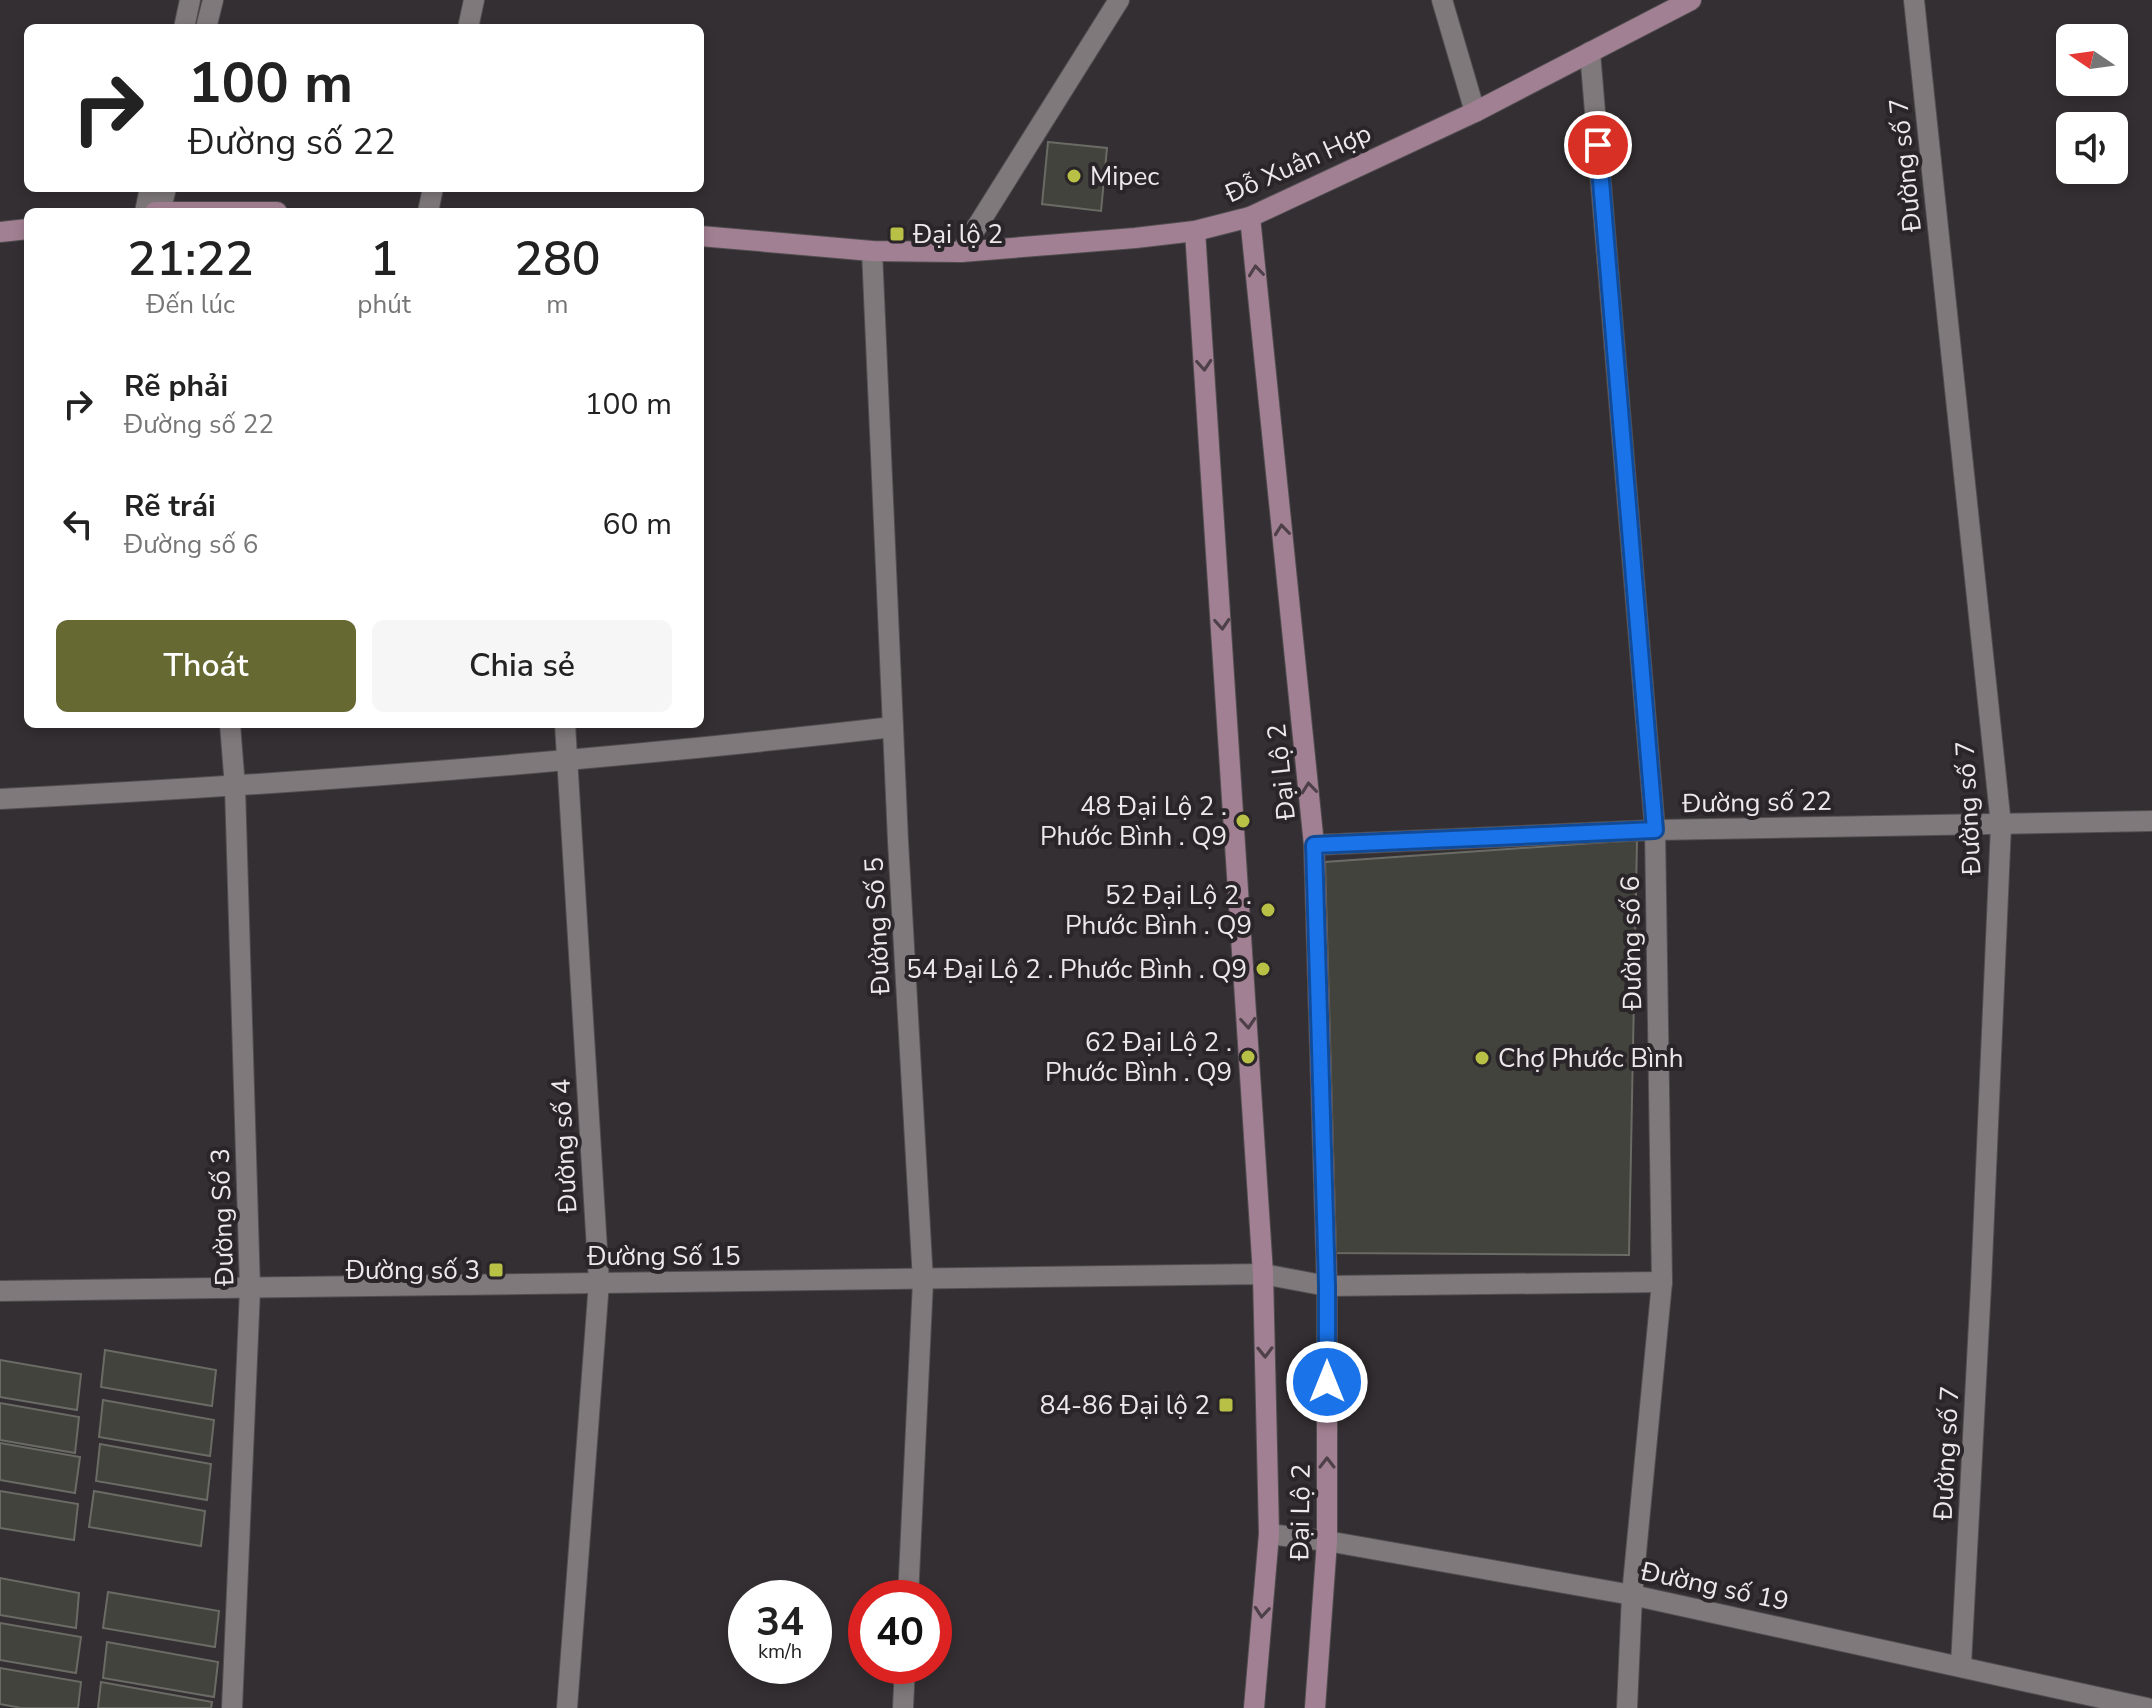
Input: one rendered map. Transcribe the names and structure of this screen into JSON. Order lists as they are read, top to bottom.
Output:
{
  "streets": {
    "street": [
      "Đỗ Xuân Hợp",
      "Đường số 7",
      "Đại Lộ 2",
      "Đường số 22",
      "Đường Số 5",
      "Đường số 6",
      "Đường số 4",
      "Đường Số 3",
      "Đường Số 15",
      "Đường số 19"
    ]
  },
  "crossings": [
    ["Đỗ Xuân Hợp", "Đại Lộ 2"],
    ["Đỗ Xuân Hợp", "Đường Số 5"],
    ["Đỗ Xuân Hợp", "Đường số 6"],
    ["Đường số 7", "Đường số 22"],
    ["Đường số 7", "Đường số 19"],
    ["Đại Lộ 2", "Đường số 22"],
    ["Đại Lộ 2", "Đường Số 15"],
    ["Đại Lộ 2", "Đường số 19"],
    ["Đường số 22", "Đường số 6"],
    ["Đường Số 5", "Đường Số 15"],
    ["Đường số 6", "Đường Số 15"],
    ["Đường số 6", "Đường số 19"],
    ["Đường số 4", "Đường Số 15"],
    ["Đường Số 3", "Đường Số 15"]
  ],
  "places": {
    "other": [
      "Mipec",
      "48 Đại Lộ 2 . Phước Bình . Q9",
      "52 Đại Lộ 2 . Phước Bình . Q9",
      "54 Đại Lộ 2 . Phước Bình . Q9",
      "62 Đại Lộ 2 . Phước Bình . Q9",
      "Chợ Phước Bình"
    ],
    "transit": ["Đại lộ 2", "Đường số 3", "84-86 Đại lộ 2"]
  },
  "north": "left",
  "page": {
    "turn": ["100 m", "Đường số 22"],
    "eta": [
      "21:22",
      "Đến lúc",
      "1",
      "phút",
      "280",
      "m"
    ],
    "list": [
      {
        "name": "Rẽ phải",
        "note": "Đường số 22",
        "value": "100 m"
      },
      {
        "name": "Rẽ trái",
        "note": "Đường số 6",
        "value": "60 m"
      }
    ],
    "buttons": ["Thoát", "Chia sẻ"],
    "speed": "34 km/h",
    "limit": "40"
  }
}
